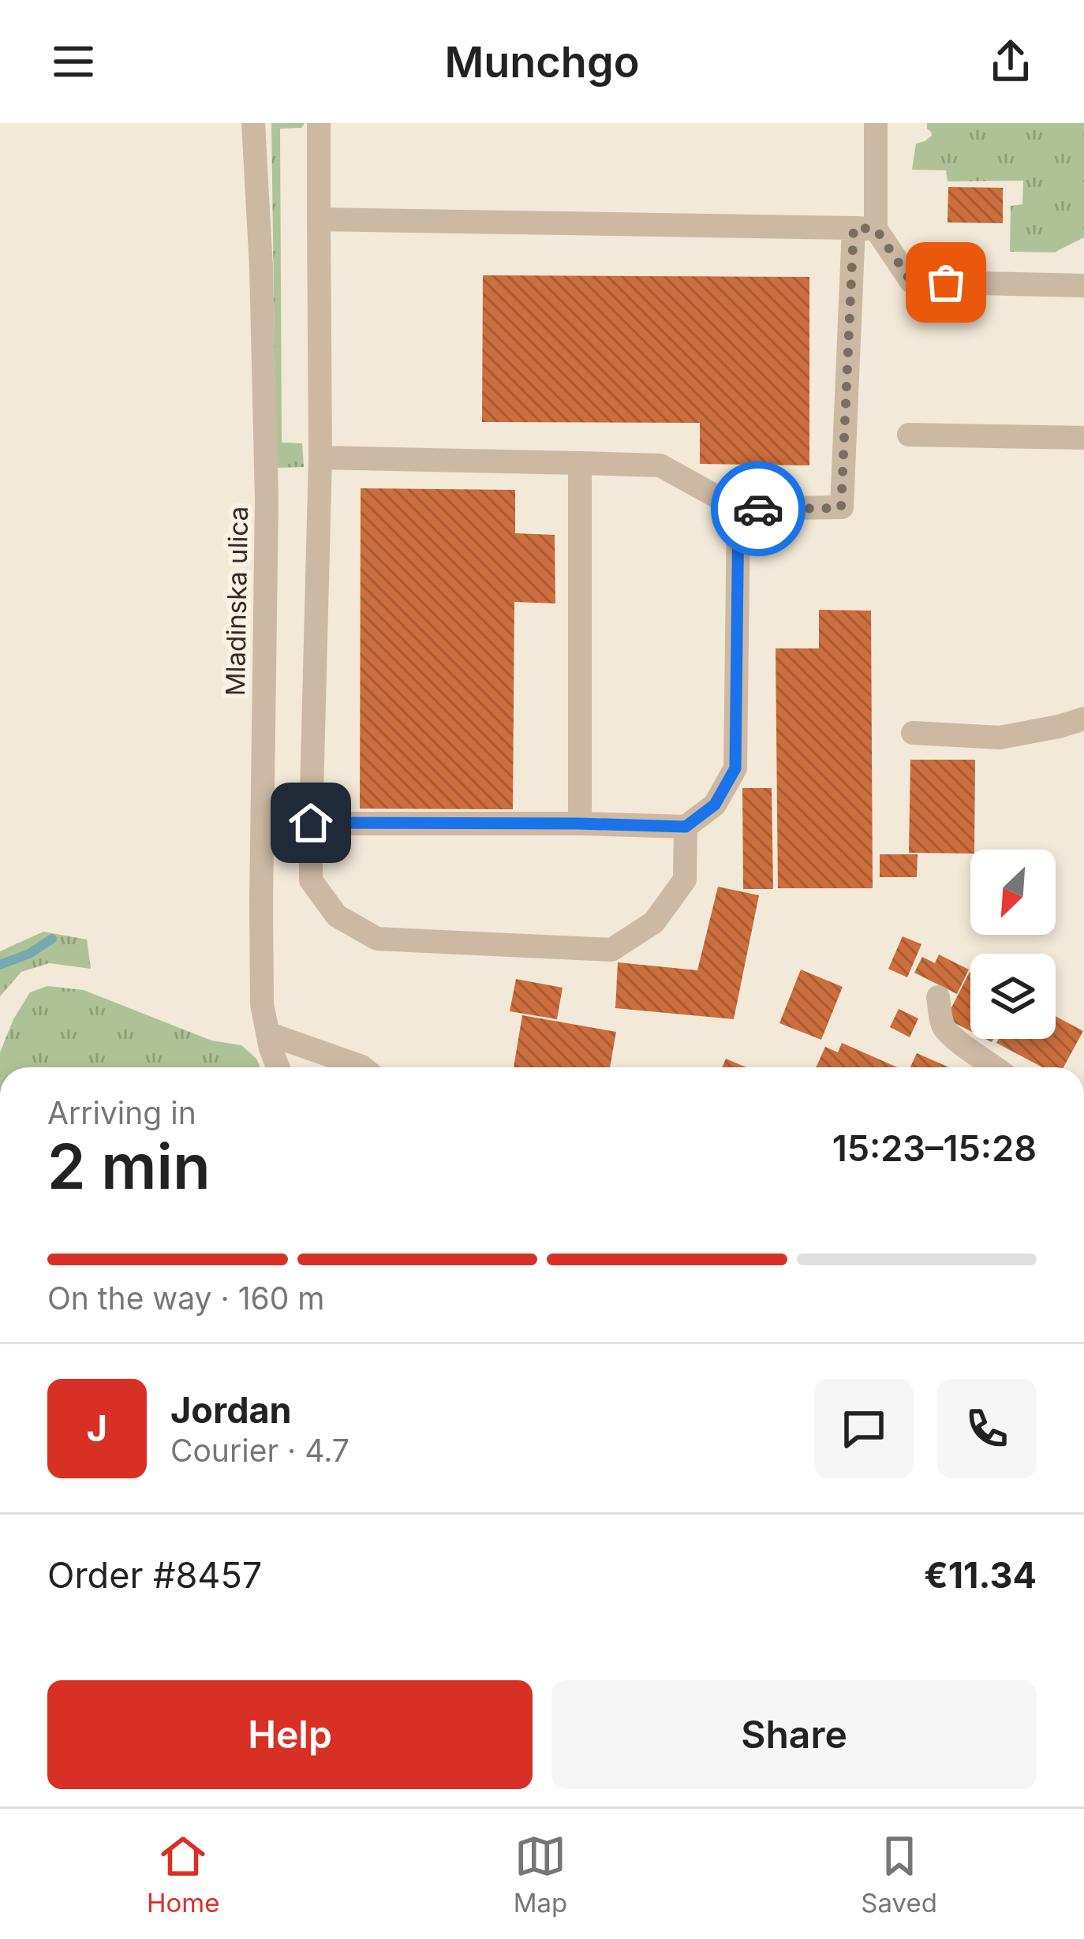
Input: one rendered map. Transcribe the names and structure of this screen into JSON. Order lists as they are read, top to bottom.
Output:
{
  "streets": {
    "street": ["Mladinska ulica"]
  },
  "north": "bottom left",
  "page": {
    "header": "Munchgo",
    "heading": ["2 min", "Arriving in", "15:23–15:28"],
    "panel": [
      "Jordan",
      "Courier · 4.7",
      "Order #8457",
      "€11.34"
    ],
    "bar": "On the way · 160 m",
    "round": "J",
    "buttons": ["Help", "Share"],
    "tabs": ["Home", "Map", "Saved"]
  }
}
